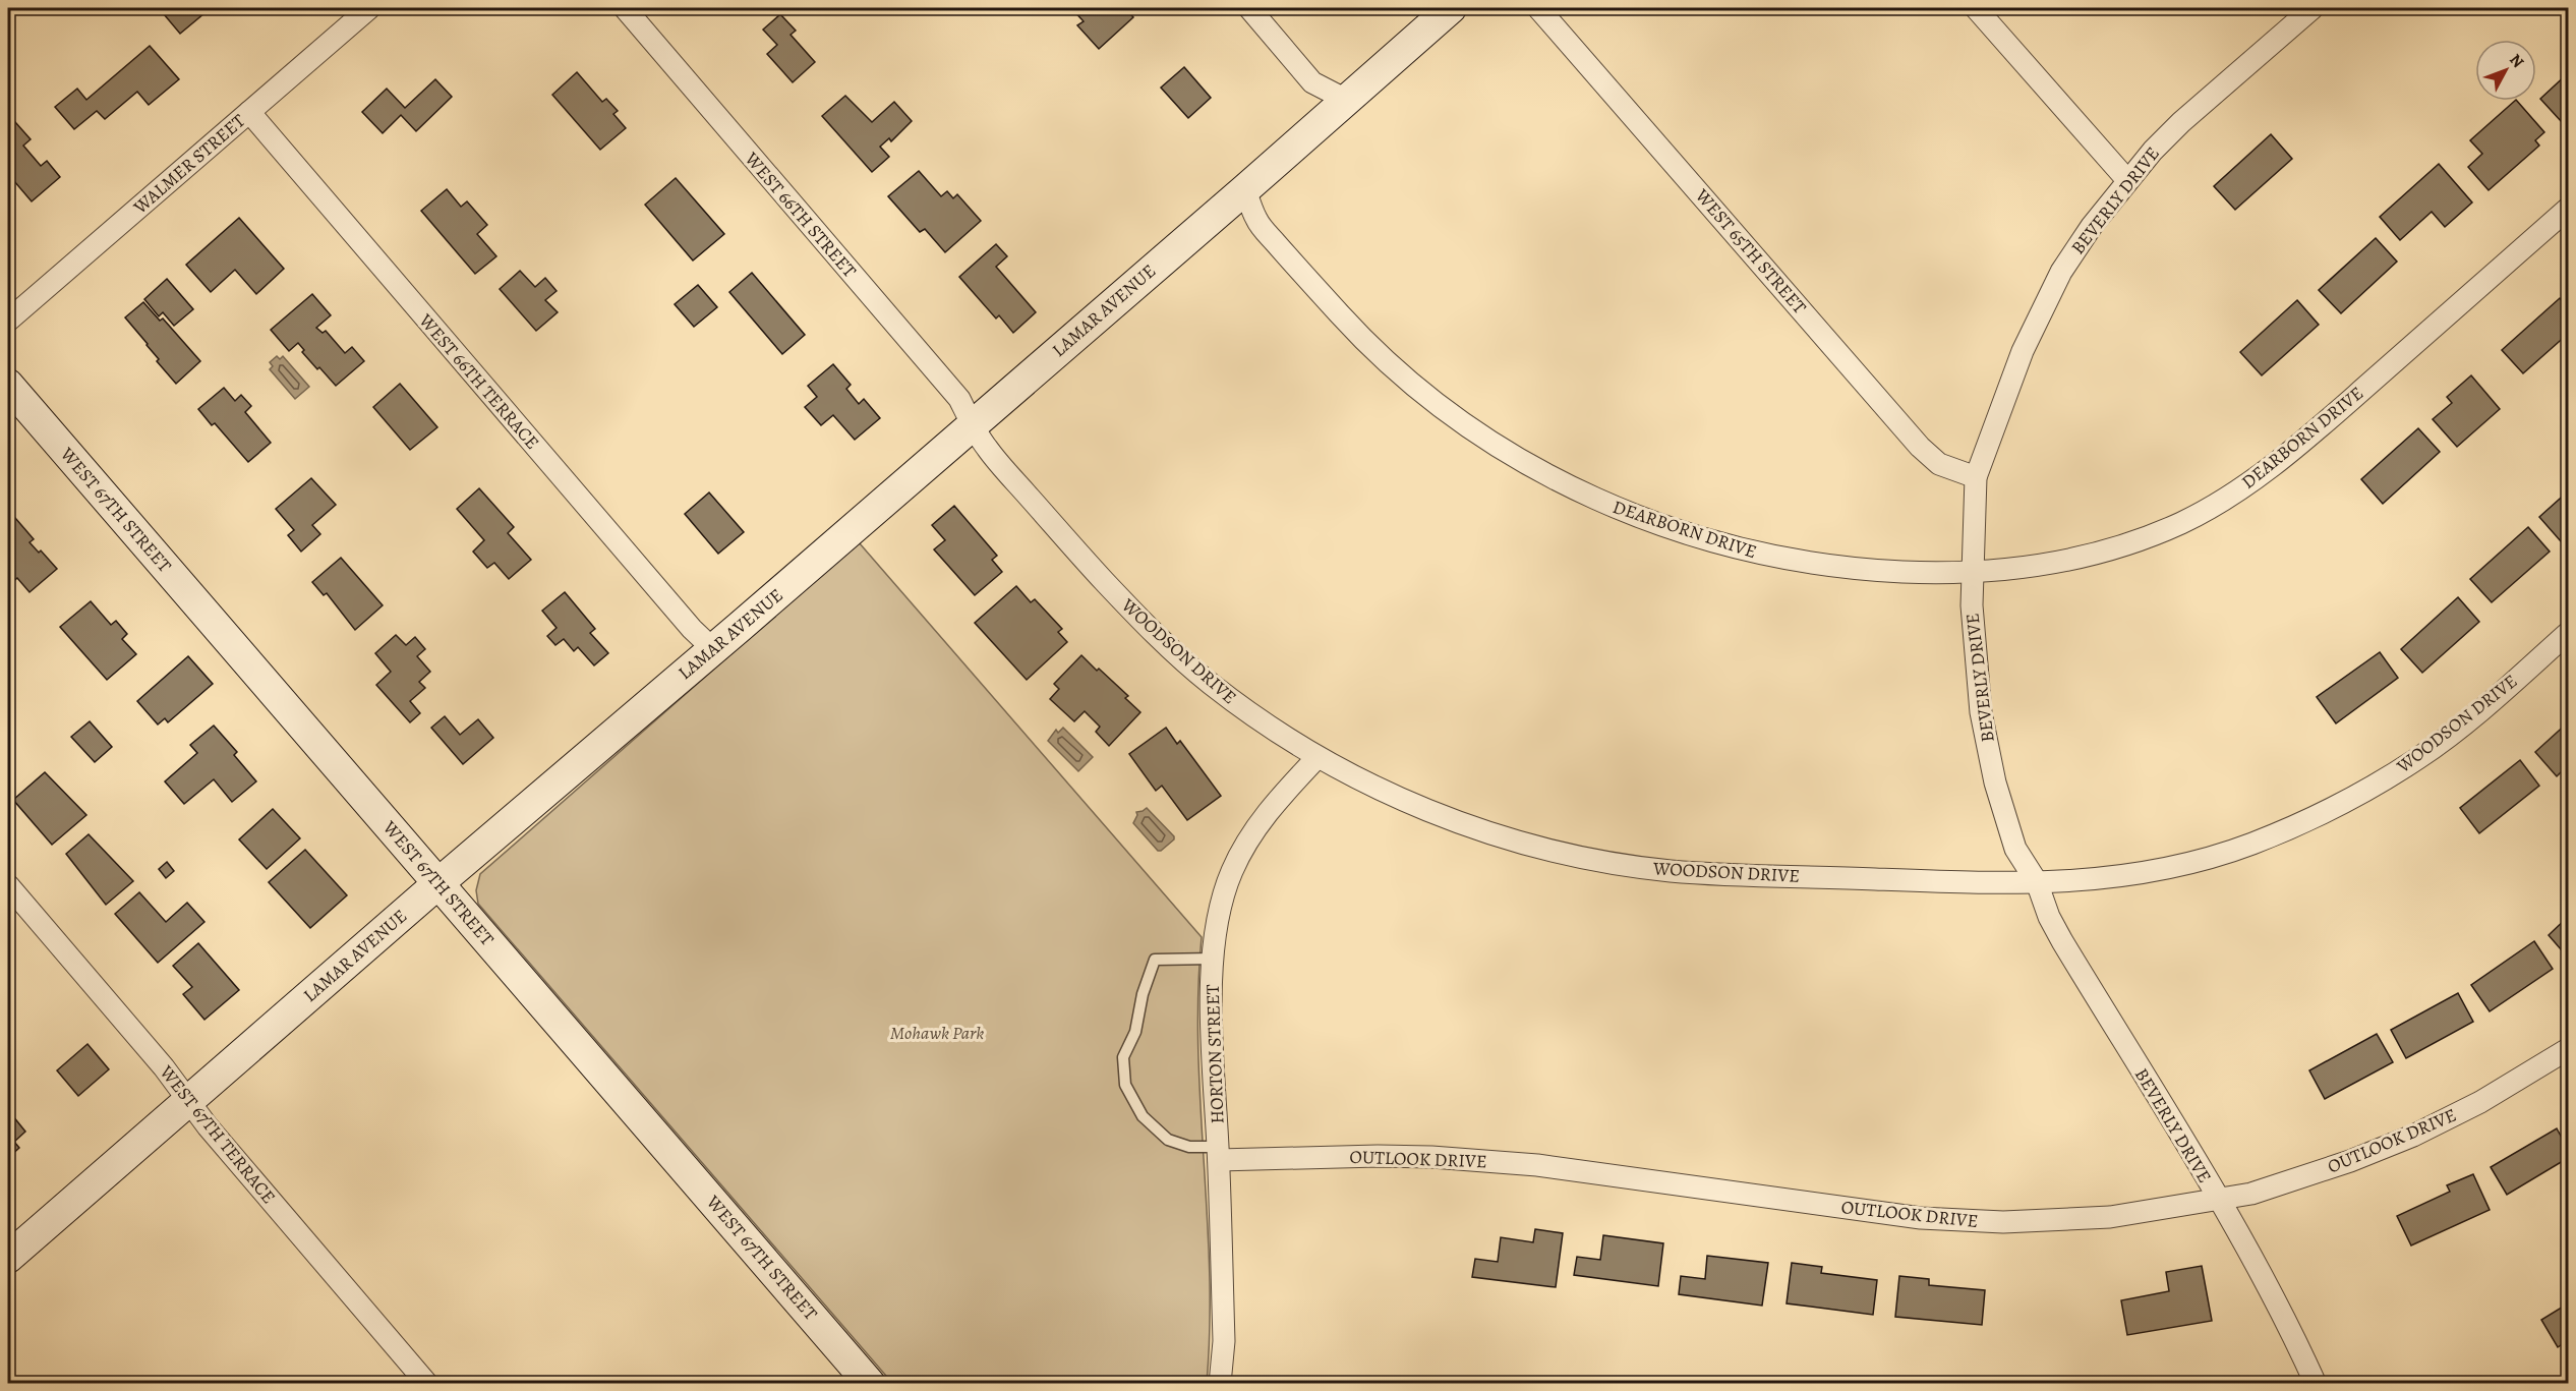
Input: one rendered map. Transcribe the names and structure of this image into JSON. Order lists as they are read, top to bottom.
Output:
{
  "streets": {
    "street": [
      "WALMER STREET",
      "BEVERLY DRIVE",
      "WEST 66TH STREET",
      "WEST 65TH STREET",
      "LAMAR AVENUE",
      "WEST 66TH TERRACE",
      "DEARBORN DRIVE",
      "WEST 67TH STREET",
      "WOODSON DRIVE",
      "HORTON STREET",
      "WEST 67TH TERRACE",
      "OUTLOOK DRIVE"
    ]
  },
  "crossings": [
    ["WALMER STREET", "WEST 66TH TERRACE"],
    ["BEVERLY DRIVE", "WEST 65TH STREET"],
    ["BEVERLY DRIVE", "DEARBORN DRIVE"],
    ["BEVERLY DRIVE", "WOODSON DRIVE"],
    ["BEVERLY DRIVE", "OUTLOOK DRIVE"],
    ["WEST 66TH STREET", "LAMAR AVENUE"],
    ["WEST 66TH STREET", "WOODSON DRIVE"],
    ["LAMAR AVENUE", "WEST 66TH TERRACE"],
    ["LAMAR AVENUE", "DEARBORN DRIVE"],
    ["LAMAR AVENUE", "WEST 67TH STREET"],
    ["LAMAR AVENUE", "WOODSON DRIVE"],
    ["LAMAR AVENUE", "WEST 67TH TERRACE"],
    ["WOODSON DRIVE", "HORTON STREET"],
    ["HORTON STREET", "OUTLOOK DRIVE"]
  ],
  "parks": ["Mohawk Park"],
  "north": "top right"
}
